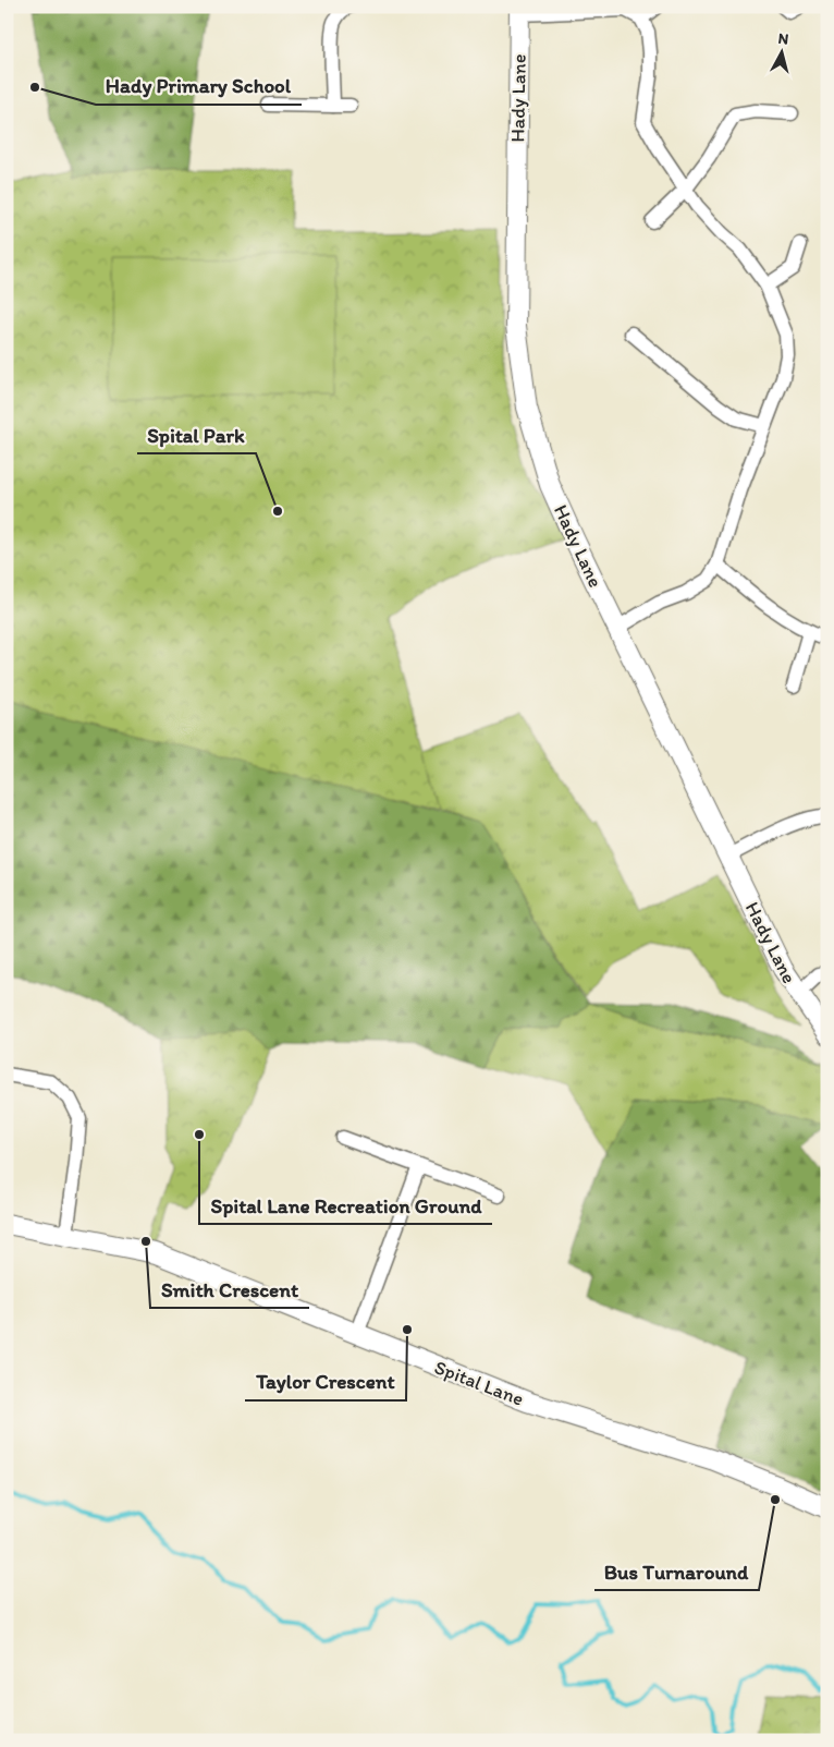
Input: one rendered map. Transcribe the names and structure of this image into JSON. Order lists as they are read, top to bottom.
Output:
{
  "streets": {
    "street": ["Hady Lane", "Spital Lane"]
  },
  "places": [
    "Hady Primary School",
    "Spital Park",
    "Spital Lane Recreation Ground",
    "Smith Crescent",
    "Taylor Crescent",
    "Bus Turnaround"
  ],
  "north": "top"
}
